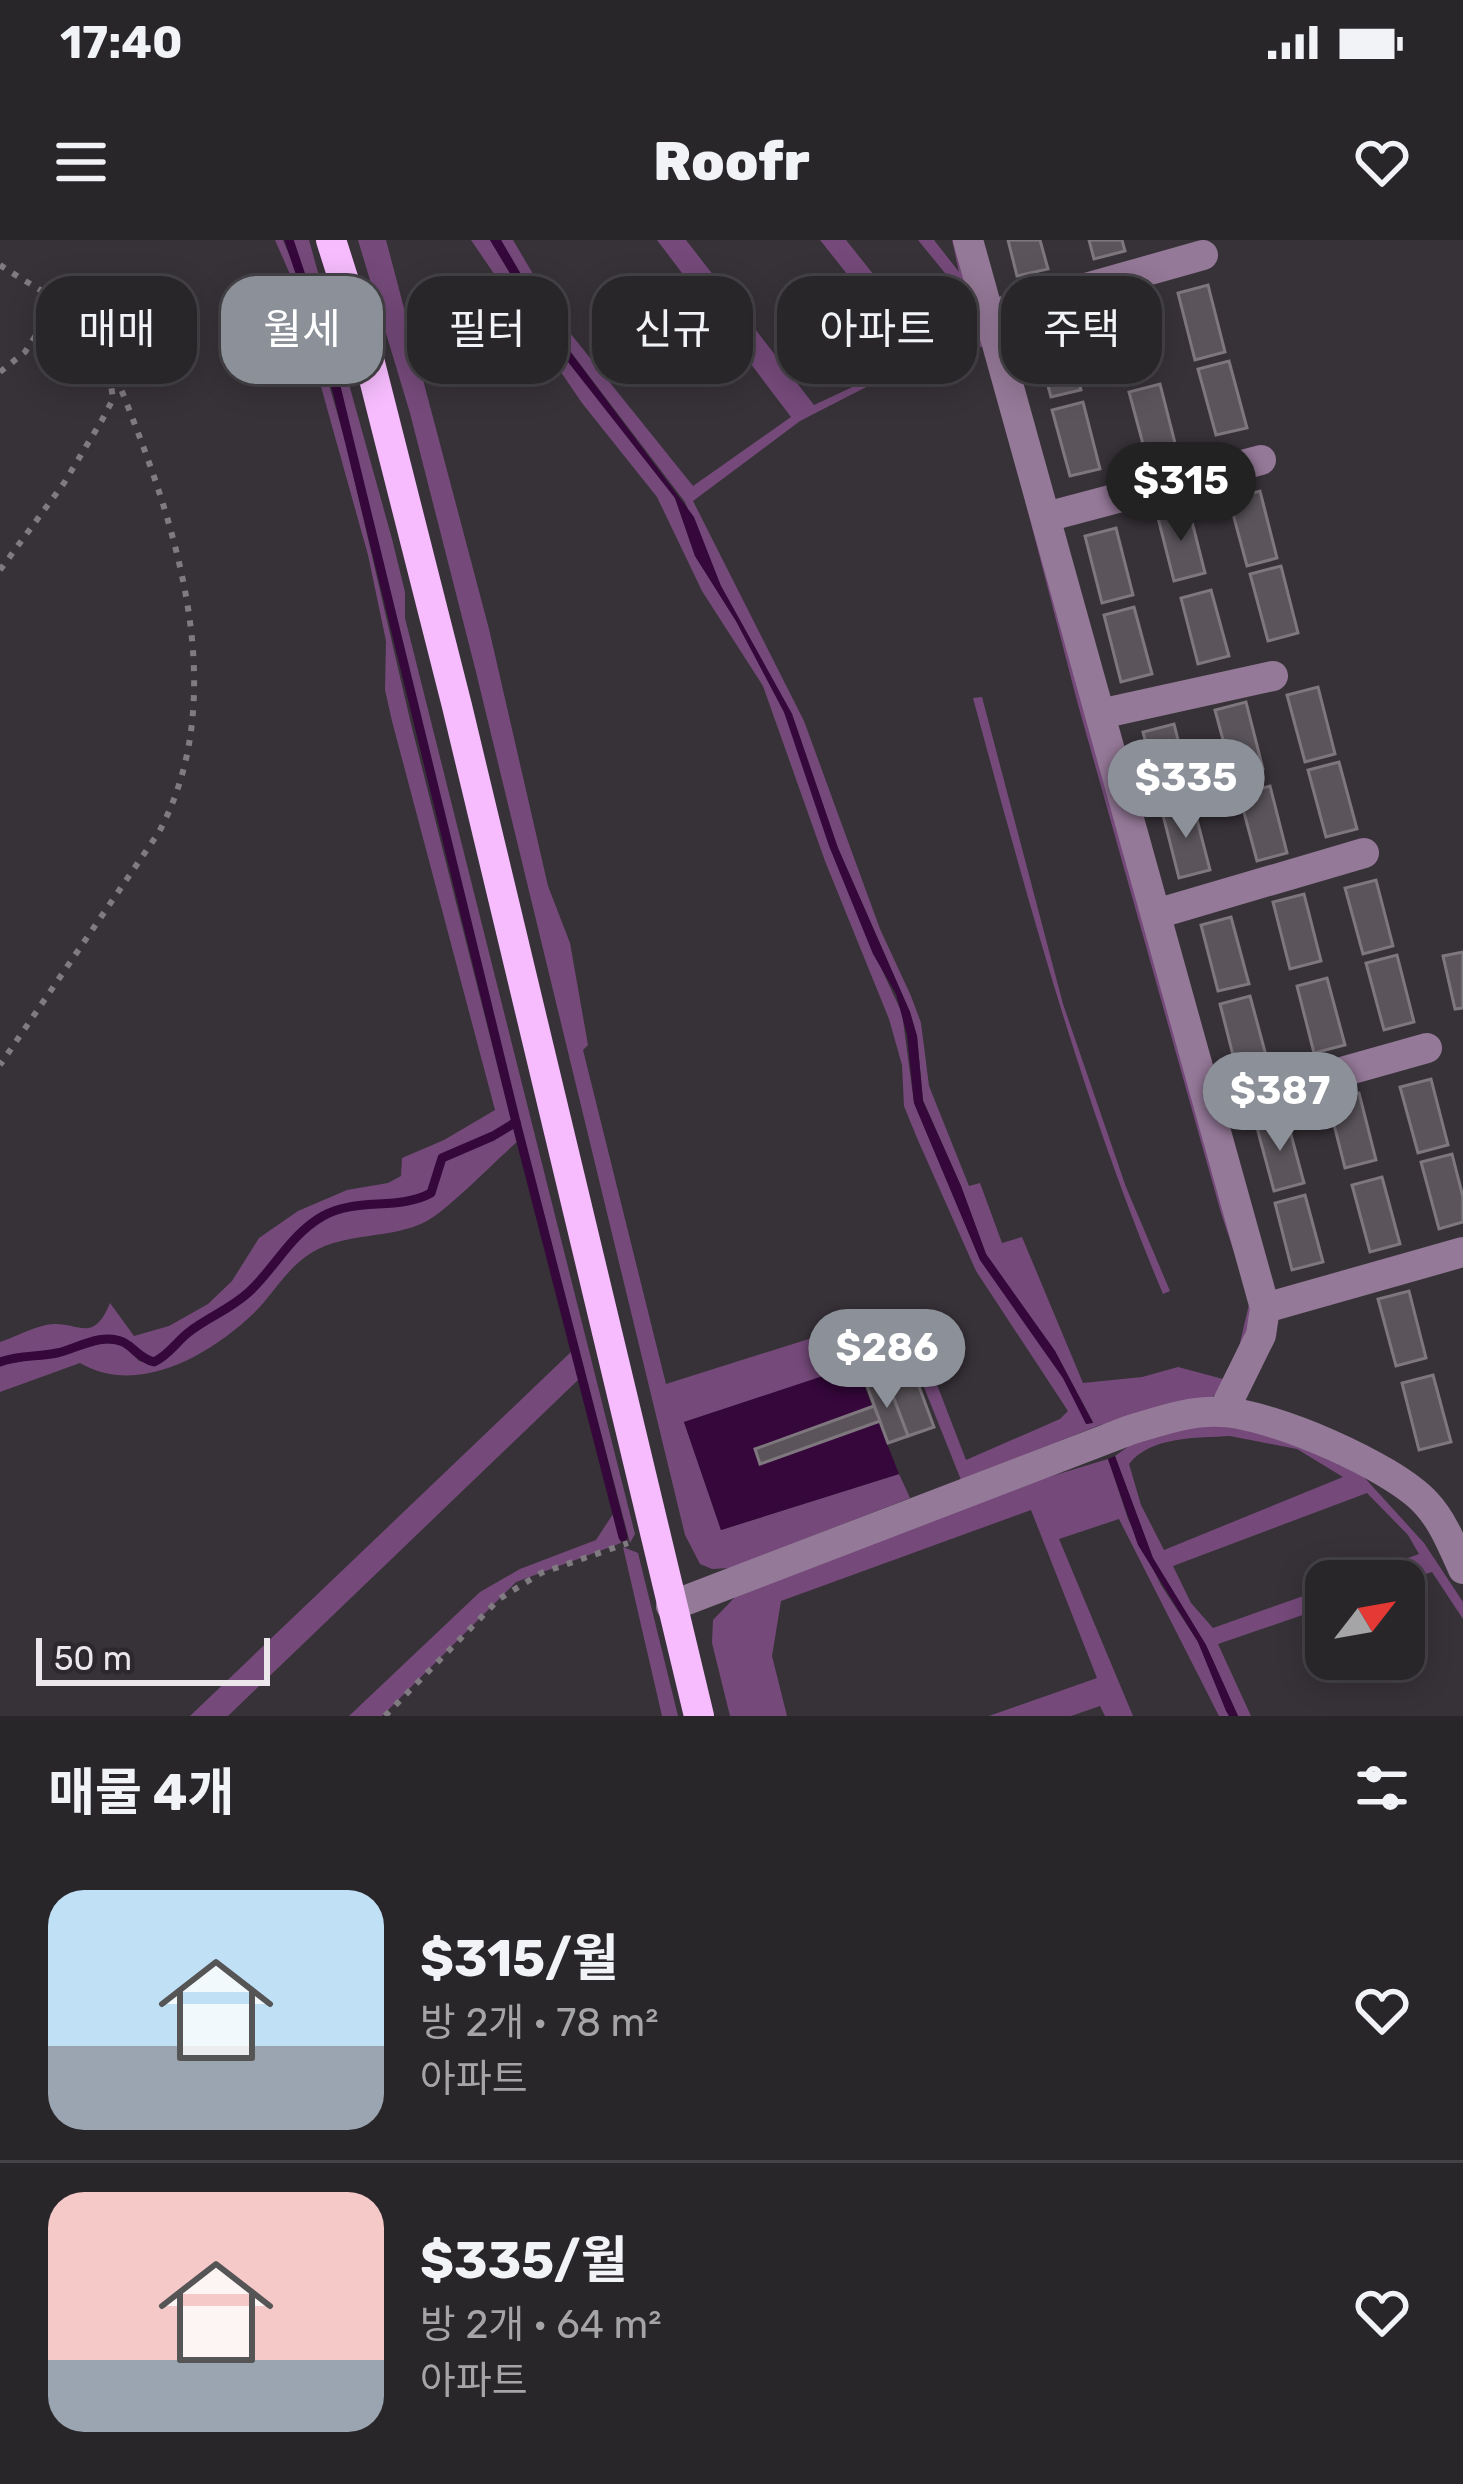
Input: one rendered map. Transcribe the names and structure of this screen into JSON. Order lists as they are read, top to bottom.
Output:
{
  "scale_bar": "50 m",
  "north": "top right",
  "page": {
    "status": "17:40",
    "header": "Roofr",
    "chip": [
      "매매",
      "월세",
      "필터",
      "신규",
      "아파트",
      "주택"
    ],
    "price": [
      "$315",
      "$335",
      "$387",
      "$286"
    ],
    "scale": "50 m",
    "heading": "매물 4개",
    "list": [
      {
        "name": "$315/월",
        "note": "방 2개 · 78 m² · 아파트"
      },
      {
        "name": "$335/월",
        "note": "방 2개 · 64 m² · 아파트"
      }
    ]
  }
}
